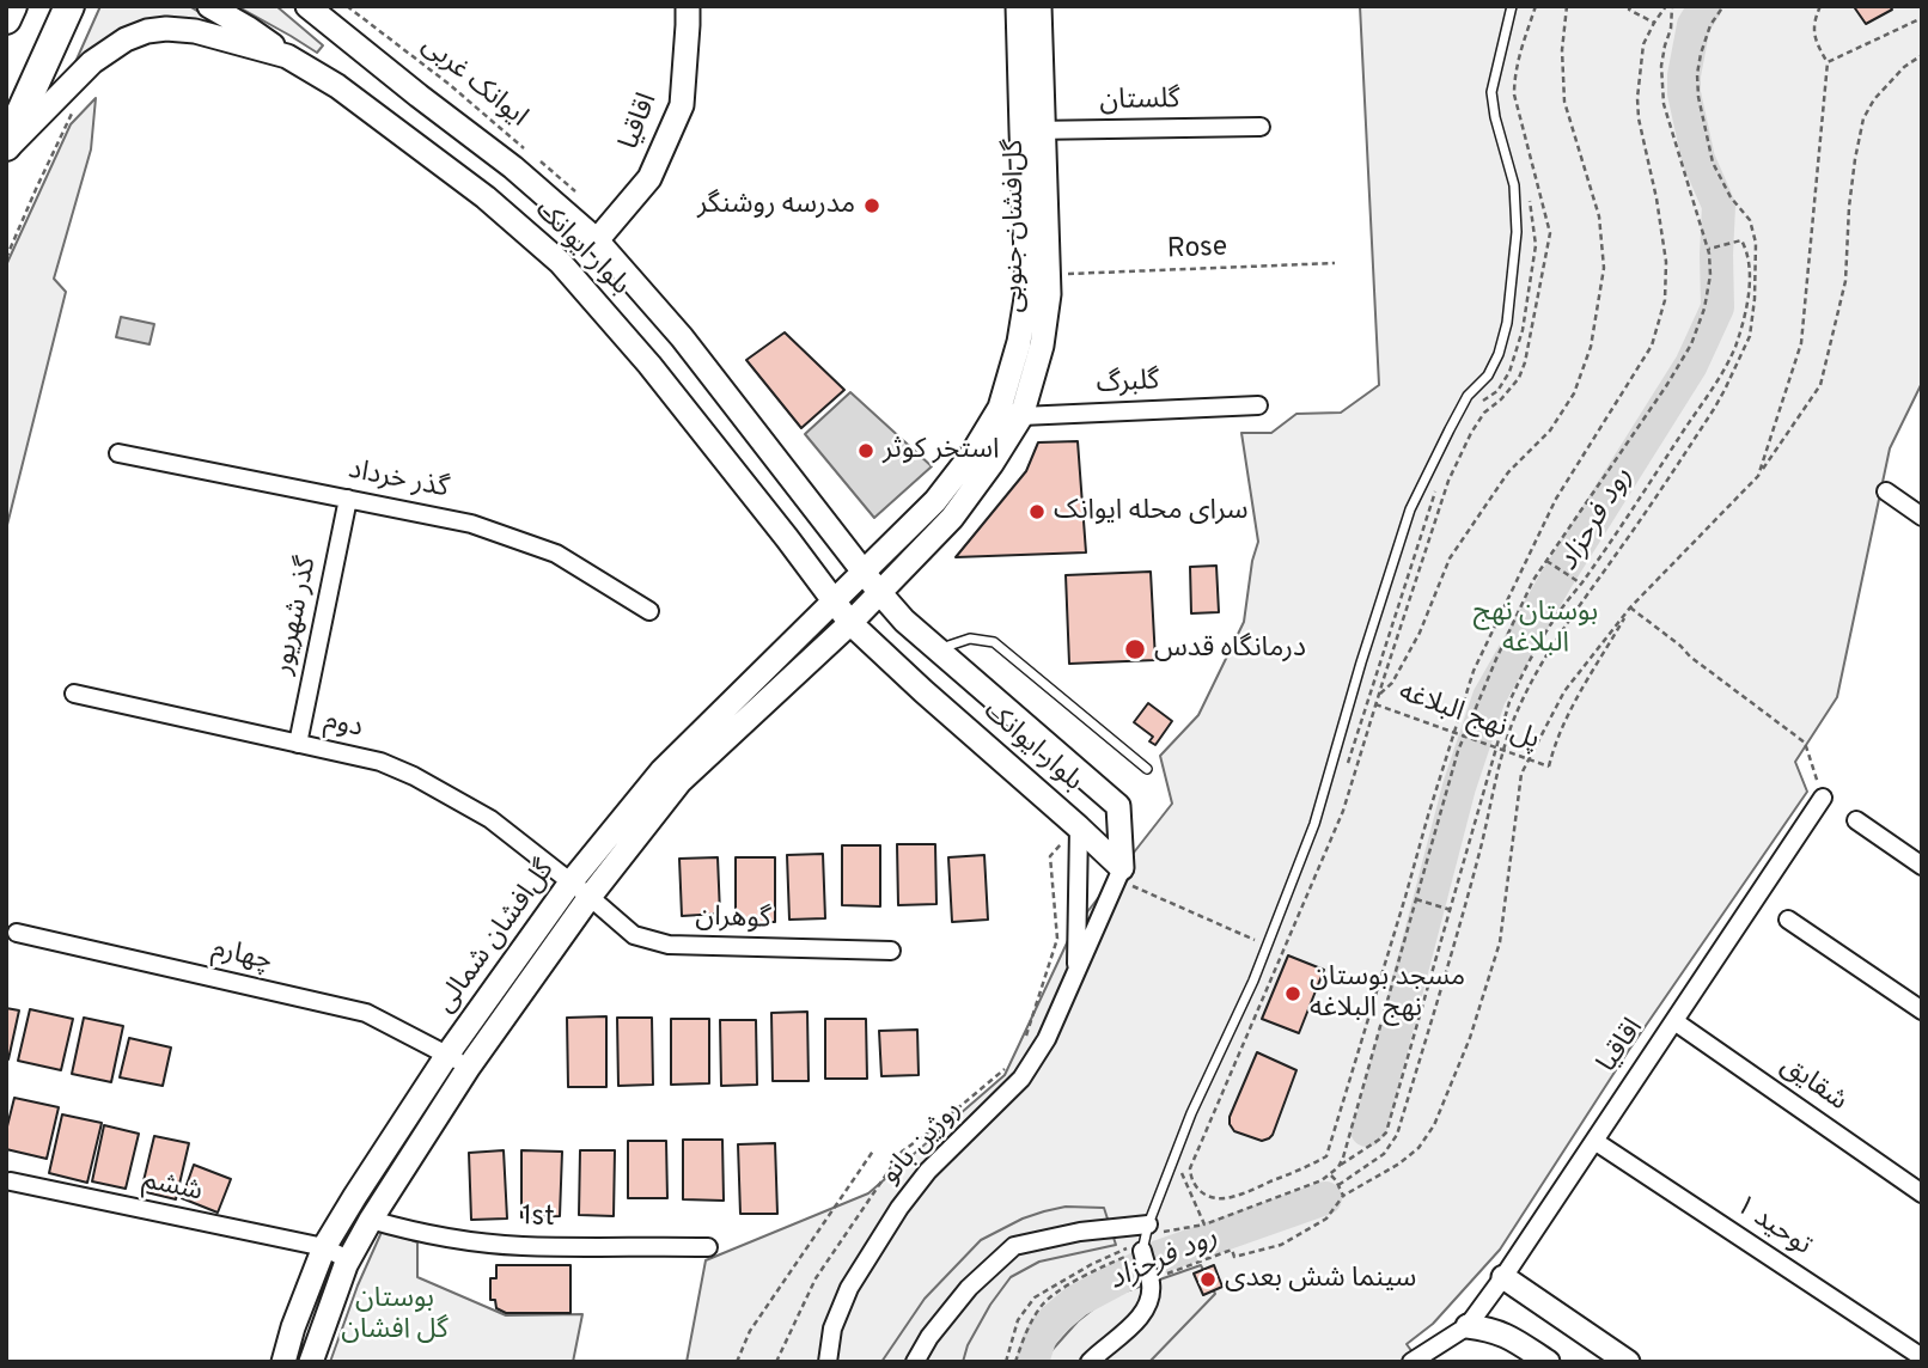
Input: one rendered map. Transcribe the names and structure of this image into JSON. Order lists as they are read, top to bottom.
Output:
{
  "streets": {
    "main road": [
      "اقاقیا",
      "گل‌افشان جنوبی",
      "بلوار ایوانک",
      "گل‌افشان شمالی"
    ],
    "street": [
      "گلستان",
      "گلبرگ",
      "گذر خرداد",
      "گذر شهریور",
      "دوم",
      "گوهران",
      "چهارم",
      "شقایق",
      "روژین بانو",
      "ششم",
      "1st",
      "توحید ۱"
    ],
    "path": ["ایوانک غربی", "Rose", "پل نهج البلاغه"]
  },
  "crossings": [
    ["گلستان", "گل‌افشان جنوبی"],
    ["اقاقیا", "بلوار ایوانک"],
    ["اقاقیا", "شقایق"],
    ["اقاقیا", "توحید ۱"],
    ["گل‌افشان جنوبی", "بلوار ایوانک"],
    ["گل‌افشان جنوبی", "گلبرگ"],
    ["گل‌افشان جنوبی", "گل‌افشان شمالی"],
    ["بلوار ایوانک", "گل‌افشان شمالی"],
    ["بلوار ایوانک", "روژین بانو"],
    ["گذر خرداد", "گذر شهریور"],
    ["گذر شهریور", "دوم"],
    ["دوم", "گوهران"],
    ["دوم", "گل‌افشان شمالی"],
    ["گوهران", "گل‌افشان شمالی"],
    ["گل‌افشان شمالی", "چهارم"],
    ["گل‌افشان شمالی", "ششم"],
    ["گل‌افشان شمالی", "1st"]
  ],
  "water": ["رود فرحزاد"],
  "parks": ["بوستان نهج البلاغه", "بوستان گل افشان"],
  "places": [
    "مدرسه روشنگر",
    "استخر کوثر",
    "سرای محله ایوانک",
    "درمانگاه قدس",
    "مسجد بوستان نهج البلاغه",
    "سینما شش بعدی"
  ]
}
